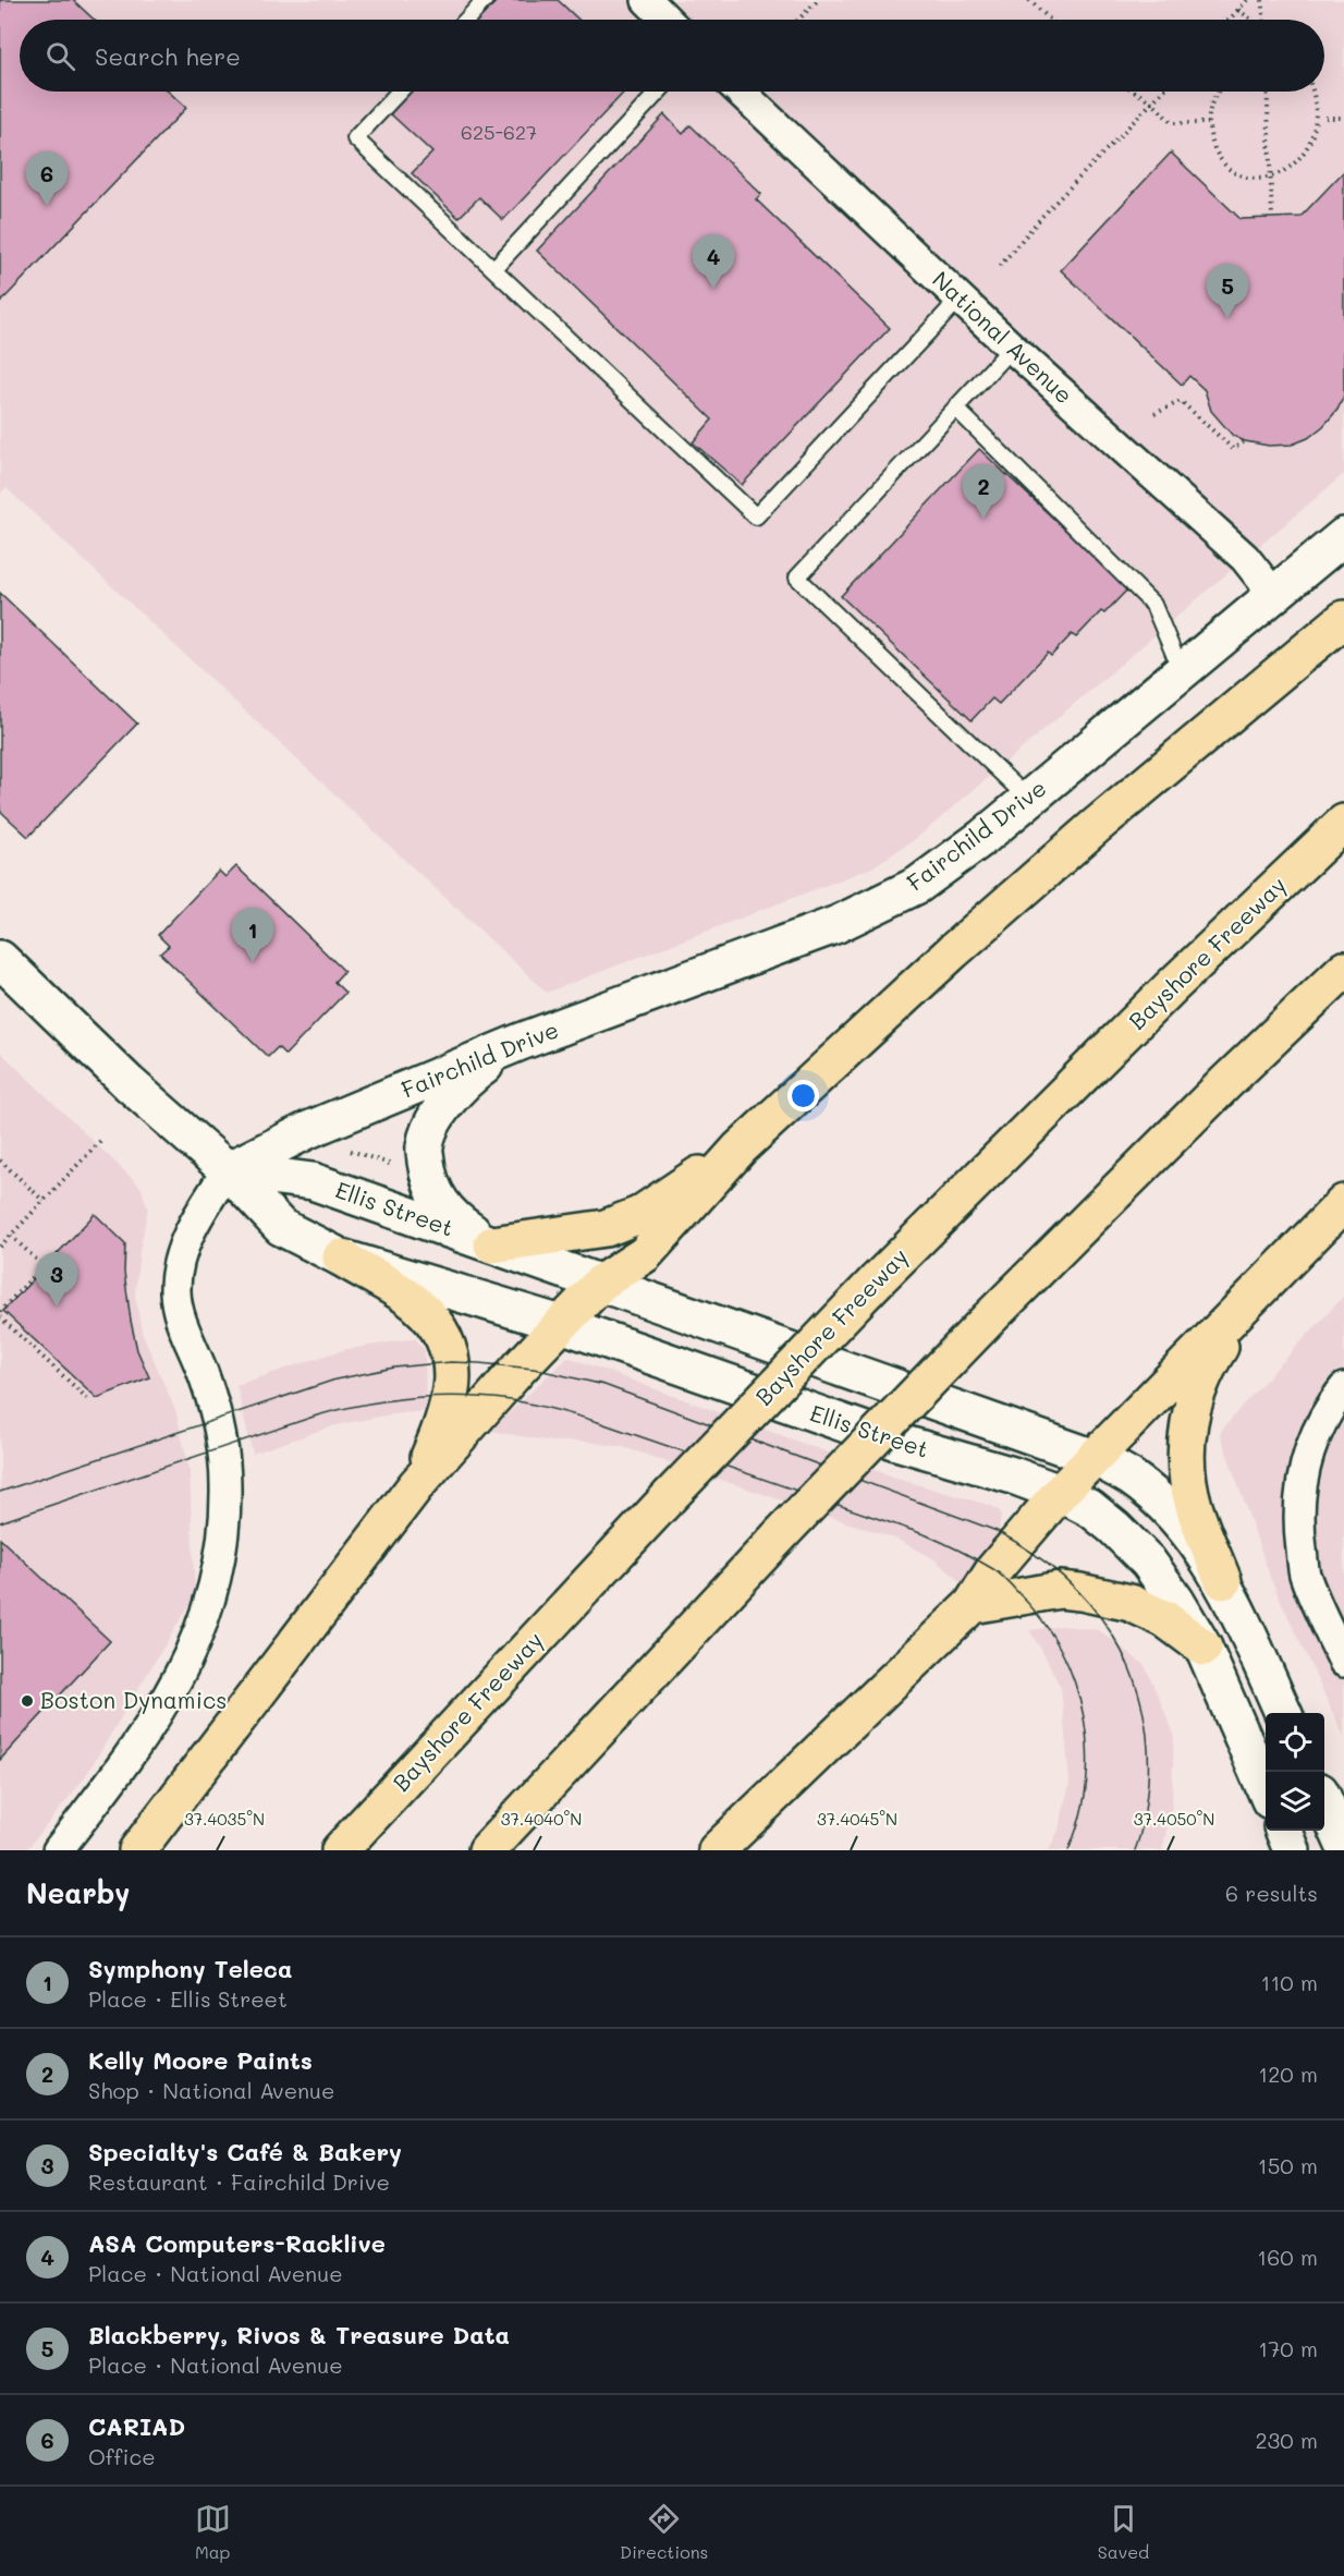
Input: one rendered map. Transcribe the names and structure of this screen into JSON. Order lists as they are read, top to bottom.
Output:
{
  "streets": {
    "highway": ["Bayshore Freeway"],
    "main road": ["Fairchild Drive", "Ellis Street"],
    "street": ["National Avenue"]
  },
  "crossings": [
    ["National Avenue", "Fairchild Drive"],
    ["Fairchild Drive", "Ellis Street"]
  ],
  "places": ["Boston Dynamics"],
  "house_numbers": ["625-627"],
  "page": {
    "search": "Search here",
    "pins": [
      "6",
      "4",
      "5",
      "2",
      "1",
      "3"
    ],
    "heading": ["Nearby", "6 results"],
    "list": [
      {
        "mark": "1",
        "name": "Symphony Teleca",
        "note": "Place · Ellis Street",
        "value": "110 m"
      },
      {
        "mark": "2",
        "name": "Kelly Moore Paints",
        "note": "Shop · National Avenue",
        "value": "120 m"
      },
      {
        "mark": "3",
        "name": "Specialty's Café & Bakery",
        "note": "Restaurant · Fairchild Drive",
        "value": "150 m"
      },
      {
        "mark": "4",
        "name": "ASA Computers-Racklive",
        "note": "Place · National Avenue",
        "value": "160 m"
      },
      {
        "mark": "5",
        "name": "Blackberry, Rivos & Treasure Data",
        "note": "Place · National Avenue",
        "value": "170 m"
      },
      {
        "mark": "6",
        "name": "CARIAD",
        "note": "Office",
        "value": "230 m"
      }
    ],
    "nav": ["Map", "Directions", "Saved"]
  },
  "coordinates": [
    "37.4035°N",
    "37.4040°N",
    "37.4045°N",
    "37.4050°N"
  ]
}
